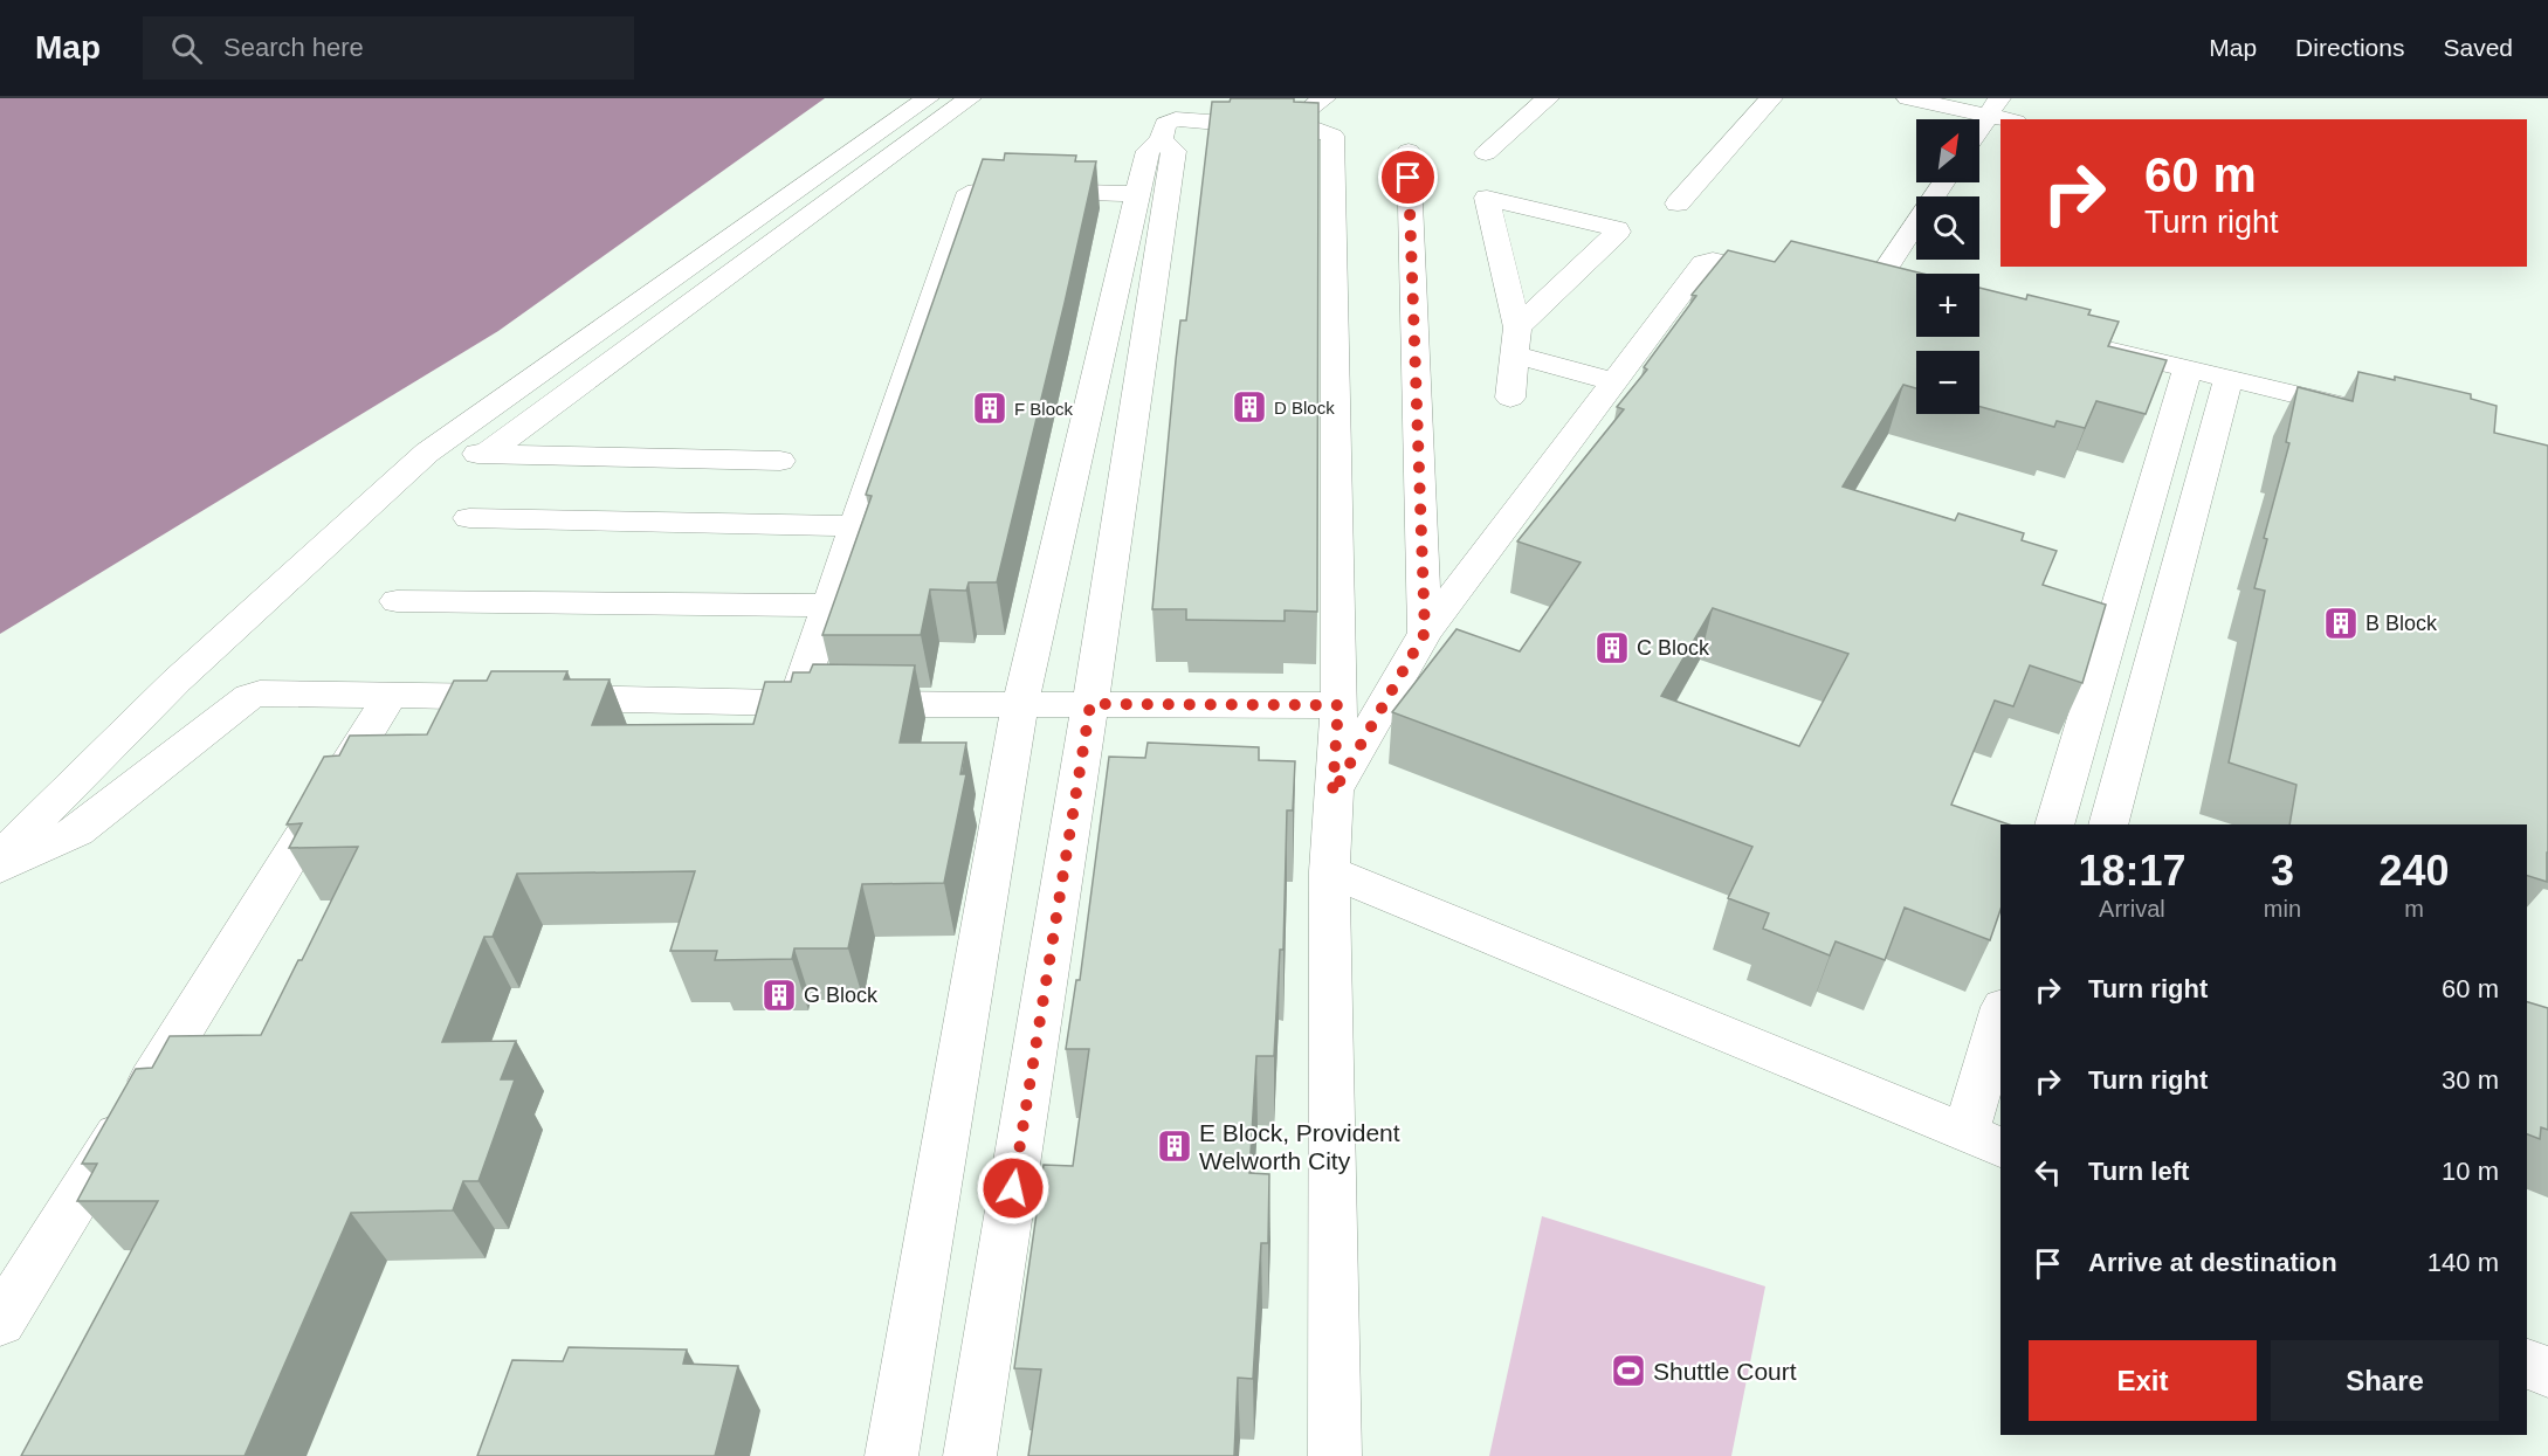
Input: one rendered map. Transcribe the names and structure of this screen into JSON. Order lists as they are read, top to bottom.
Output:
{
  "places": {
    "building": [
      "D Block",
      "F Block",
      "B Block",
      "C Block",
      "G Block",
      "E Block, Provident Welworth City"
    ],
    "sports": ["Shuttle Court"]
  },
  "north": "top right",
  "page": {
    "header": "Map",
    "search": "Search here",
    "nav": ["Map", "Directions", "Saved"],
    "map_buttons": ["+", "−"],
    "turn": ["60 m", "Turn right"],
    "eta": [
      "18:17",
      "Arrival",
      "3",
      "min",
      "240",
      "m"
    ],
    "list": [
      {
        "name": "Turn right",
        "value": "60 m"
      },
      {
        "name": "Turn right",
        "value": "30 m"
      },
      {
        "name": "Turn left",
        "value": "10 m"
      },
      {
        "name": "Arrive at destination",
        "value": "140 m"
      }
    ],
    "buttons": ["Exit", "Share"]
  }
}
